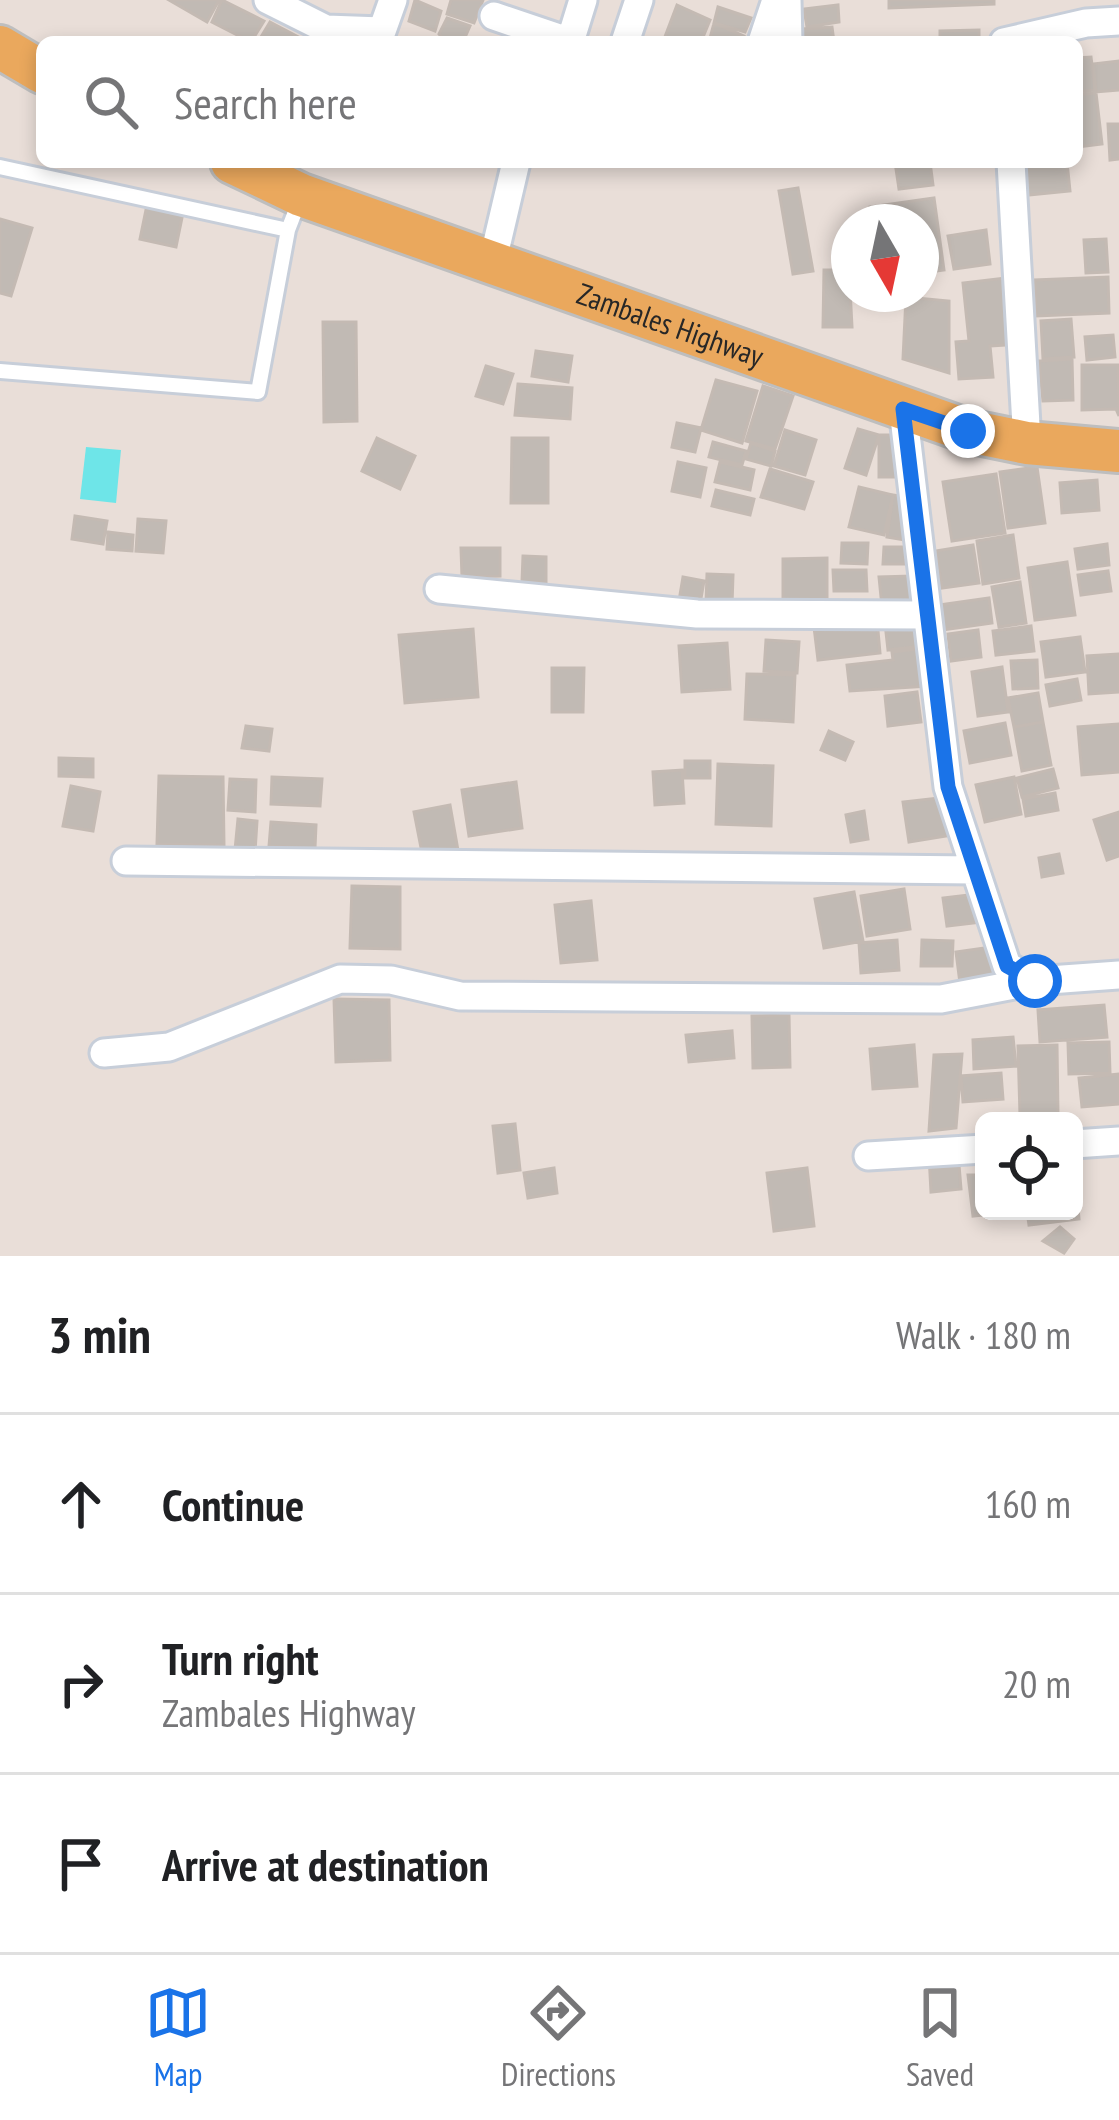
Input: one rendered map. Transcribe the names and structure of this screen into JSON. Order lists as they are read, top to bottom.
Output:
{
  "streets": {
    "main road": ["Zambales Highway"]
  },
  "north": "bottom",
  "page": {
    "search": "Search here",
    "heading": ["3 min", "Walk · 180 m"],
    "list": [
      ["Continue", "160 m"],
      ["Turn right", "Zambales Highway", "20 m"],
      "Arrive at destination"
    ],
    "nav": ["Map", "Directions", "Saved"]
  }
}
